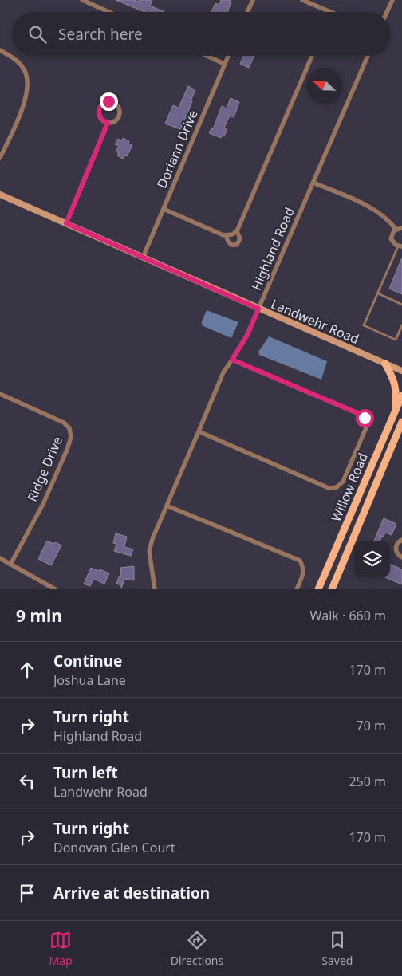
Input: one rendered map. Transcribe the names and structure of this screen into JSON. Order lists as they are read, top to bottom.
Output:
{
  "streets": {
    "main road": ["Landwehr Road", "Willow Road"],
    "street": ["Doriann Drive", "Highland Road", "Ridge Drive"]
  },
  "crossings": [
    ["Doriann Drive", "Landwehr Road"],
    ["Highland Road", "Landwehr Road"]
  ],
  "north": "top left",
  "page": {
    "search": "Search here",
    "heading": ["9 min", "Walk · 660 m"],
    "list": [
      ["Continue", "Joshua Lane", "170 m"],
      ["Turn right", "Highland Road", "70 m"],
      ["Turn left", "Landwehr Road", "250 m"],
      ["Turn right", "Donovan Glen Court", "170 m"],
      "Arrive at destination"
    ],
    "nav": ["Map", "Directions", "Saved"]
  }
}
